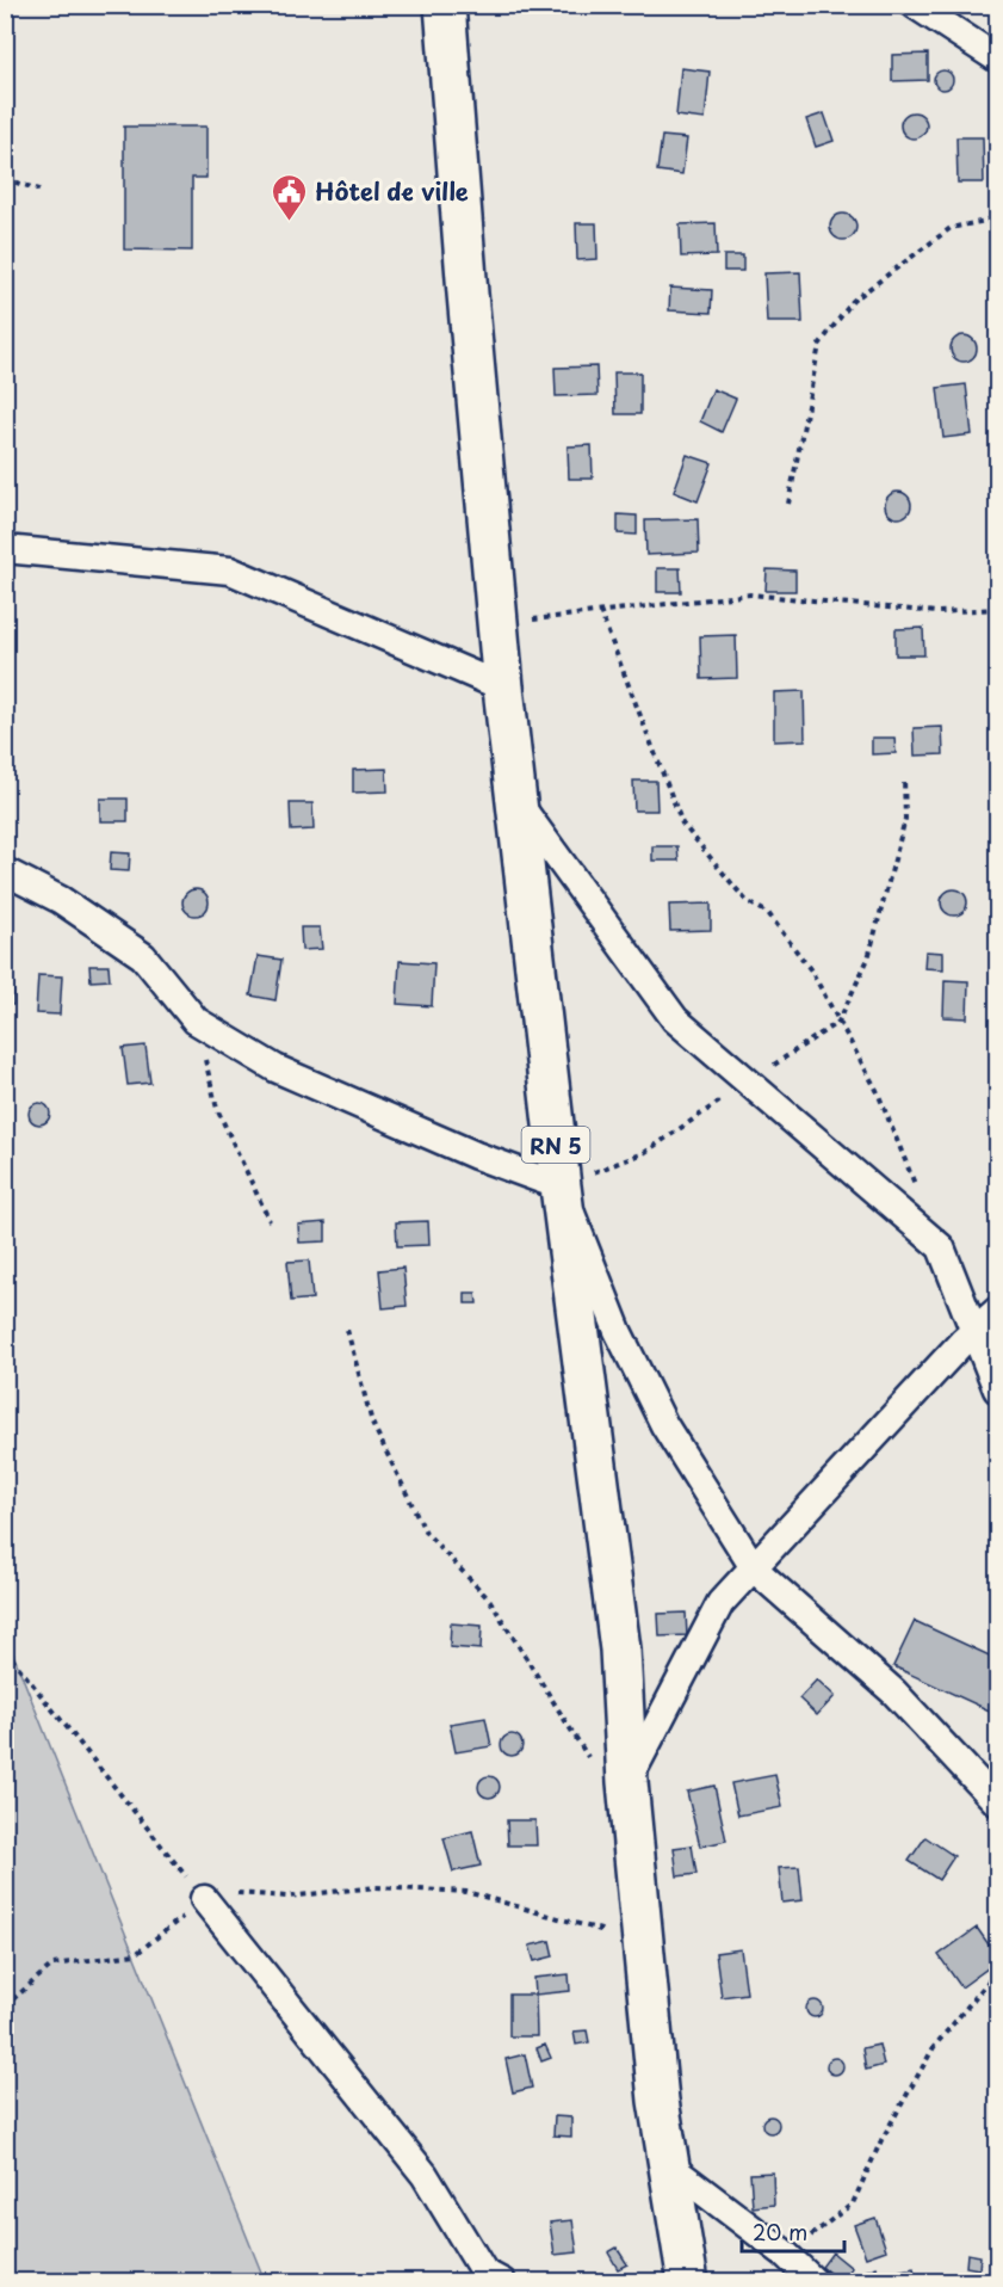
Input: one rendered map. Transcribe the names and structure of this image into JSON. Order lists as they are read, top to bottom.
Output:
{
  "streets": {
    "main road": ["RN 5"]
  },
  "places": {
    "public building": ["Hôtel de ville"]
  },
  "scale_bar": "20 m"
}
